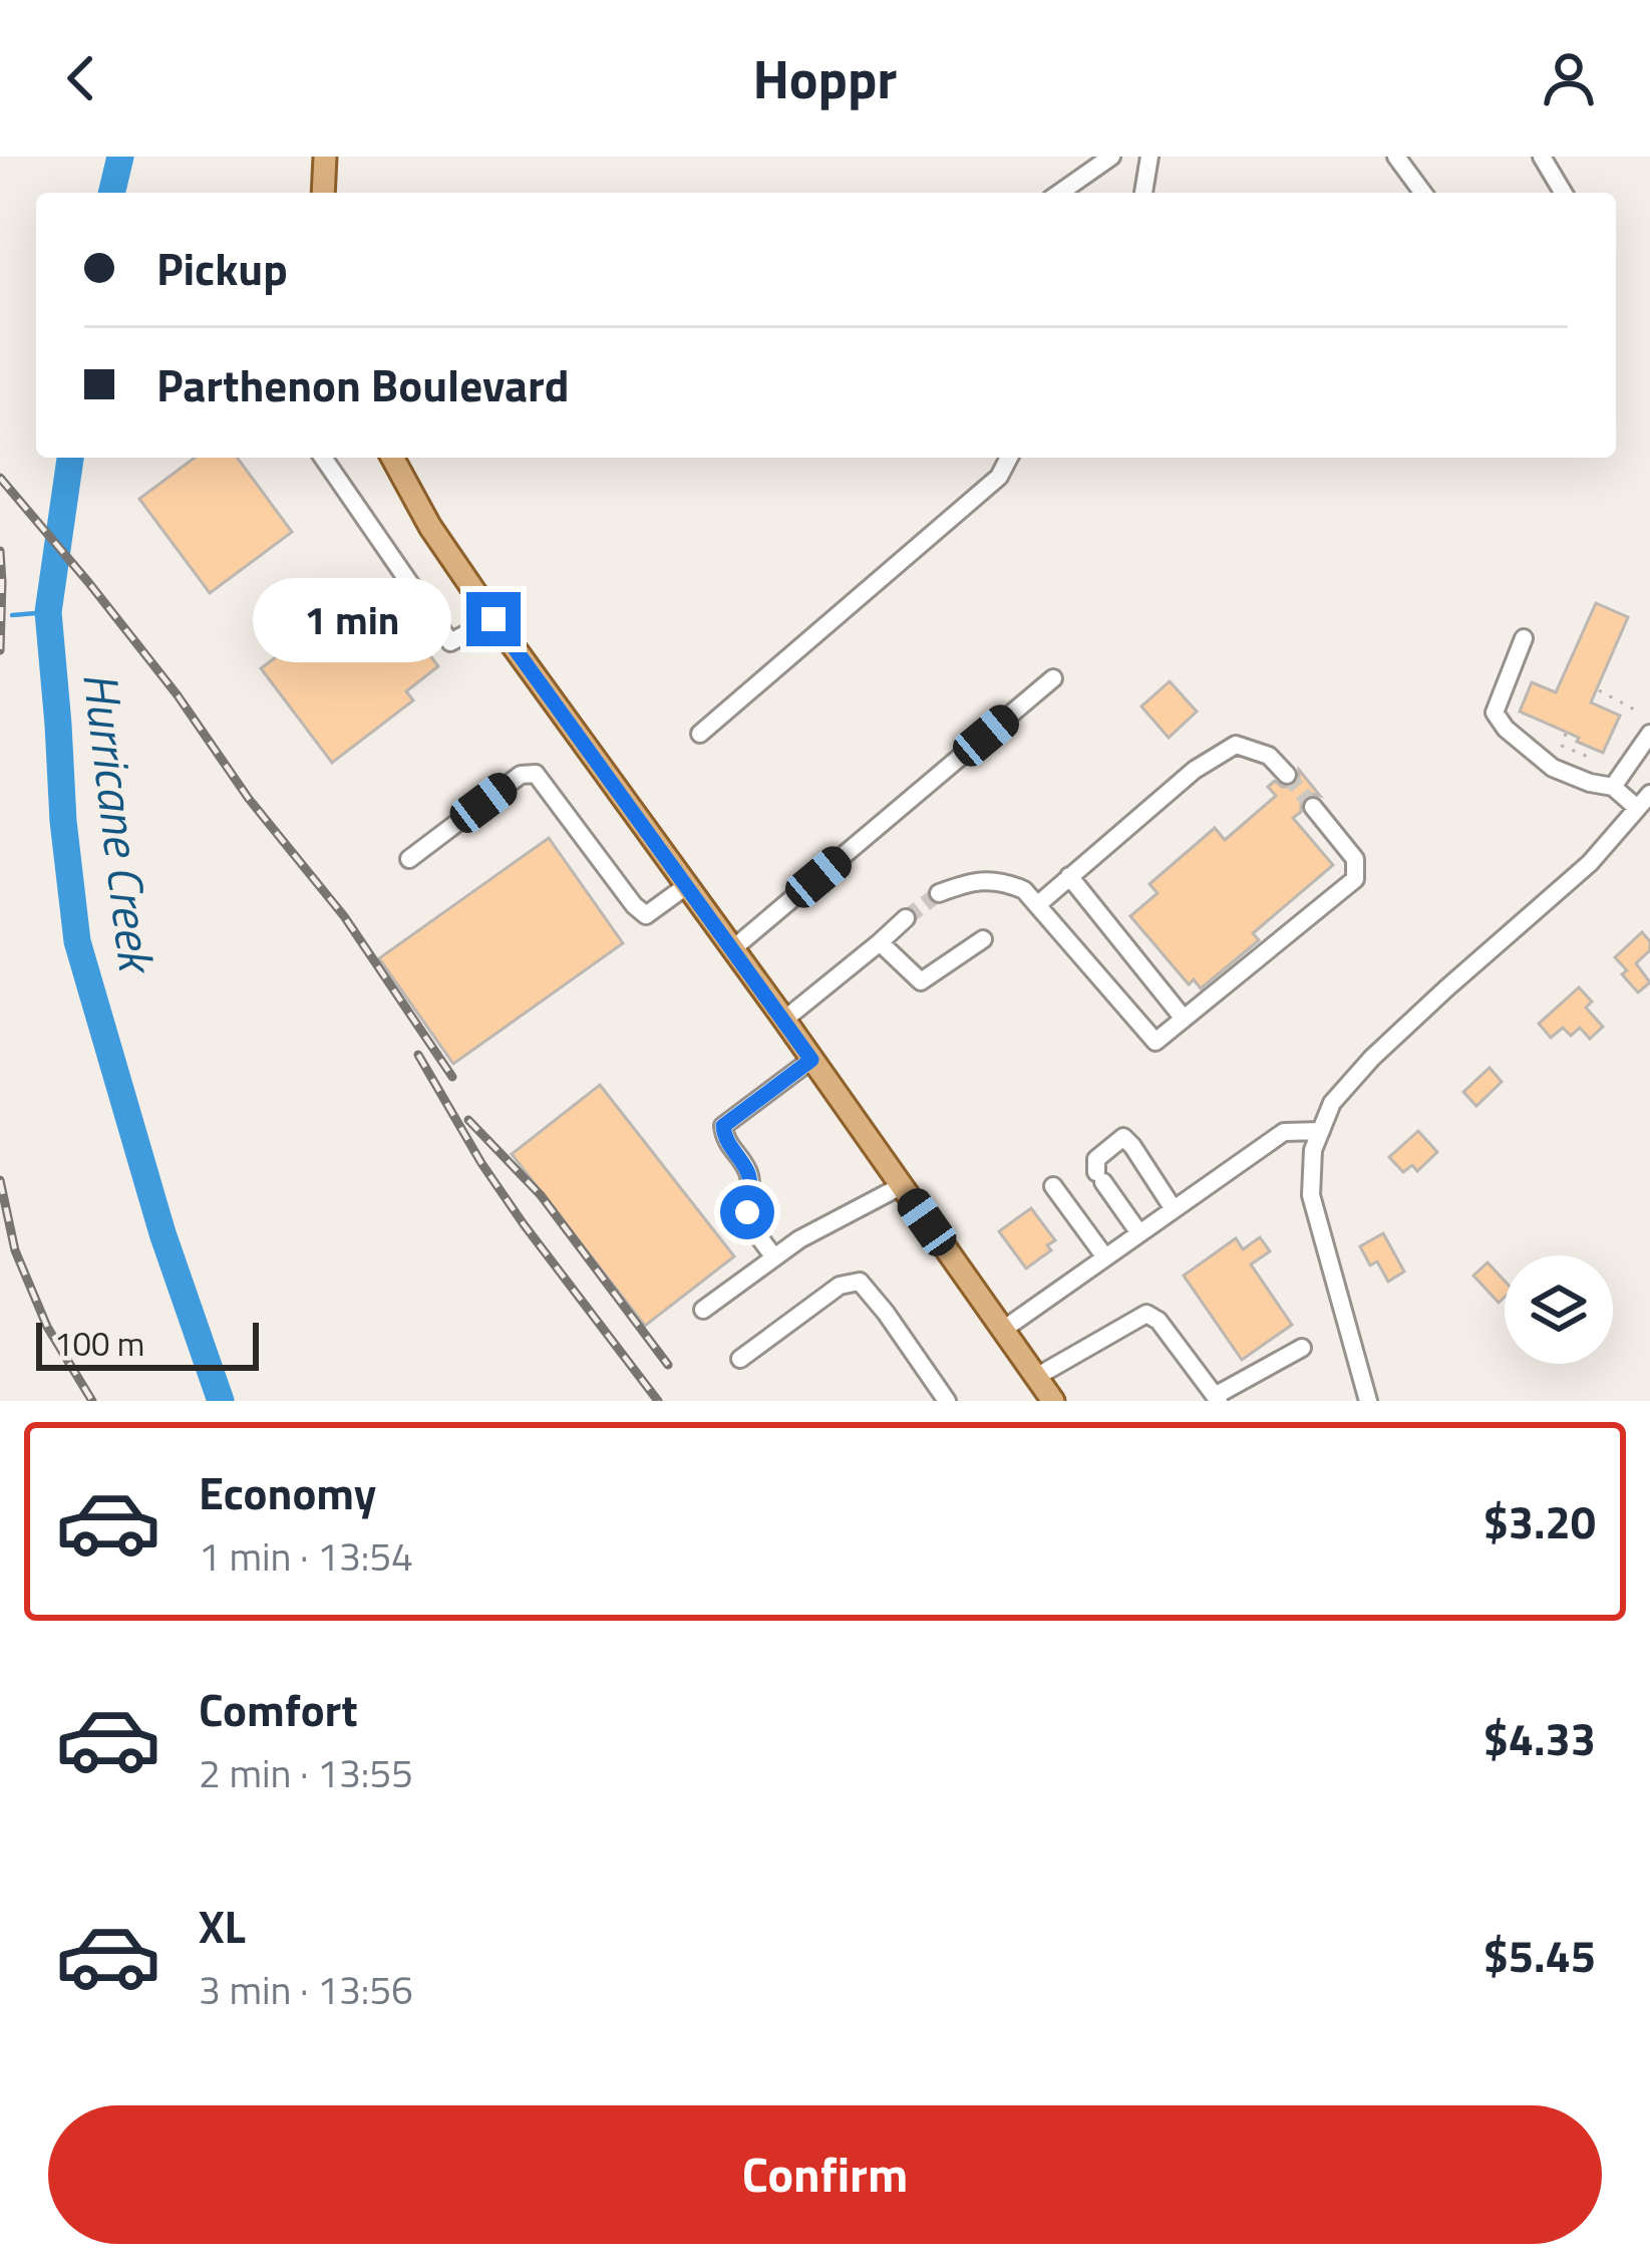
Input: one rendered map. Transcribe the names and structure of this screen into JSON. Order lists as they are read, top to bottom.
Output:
{
  "water": ["Hurricane Creek"],
  "scale_bar": "100 m",
  "page": {
    "header": "Hoppr",
    "banner": ["Pickup", "Parthenon Boulevard"],
    "bubble": "1 min",
    "scale": "100 m",
    "list": [
      {
        "name": "Economy",
        "note": "1 min · 13:54",
        "value": "$3.20"
      },
      {
        "name": "Comfort",
        "note": "2 min · 13:55",
        "value": "$4.33"
      },
      {
        "name": "XL",
        "note": "3 min · 13:56",
        "value": "$5.45"
      }
    ],
    "buttons": "Confirm"
  }
}
